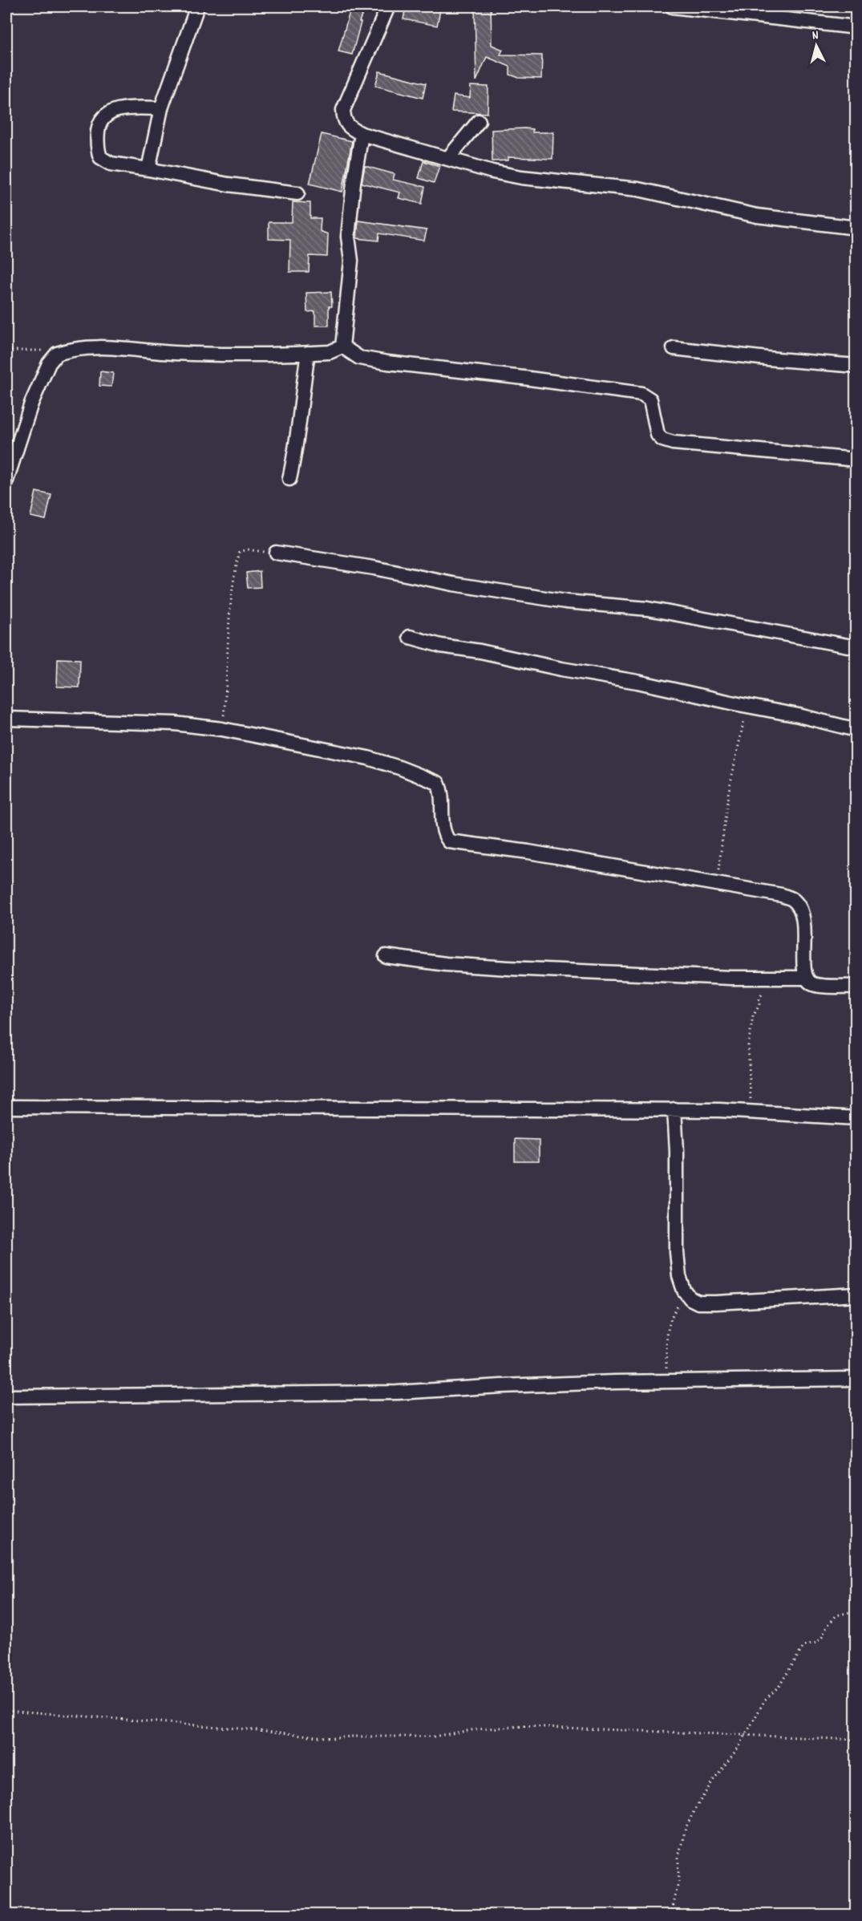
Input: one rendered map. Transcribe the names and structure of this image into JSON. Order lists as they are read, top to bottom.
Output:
{
  "north": "top"
}
